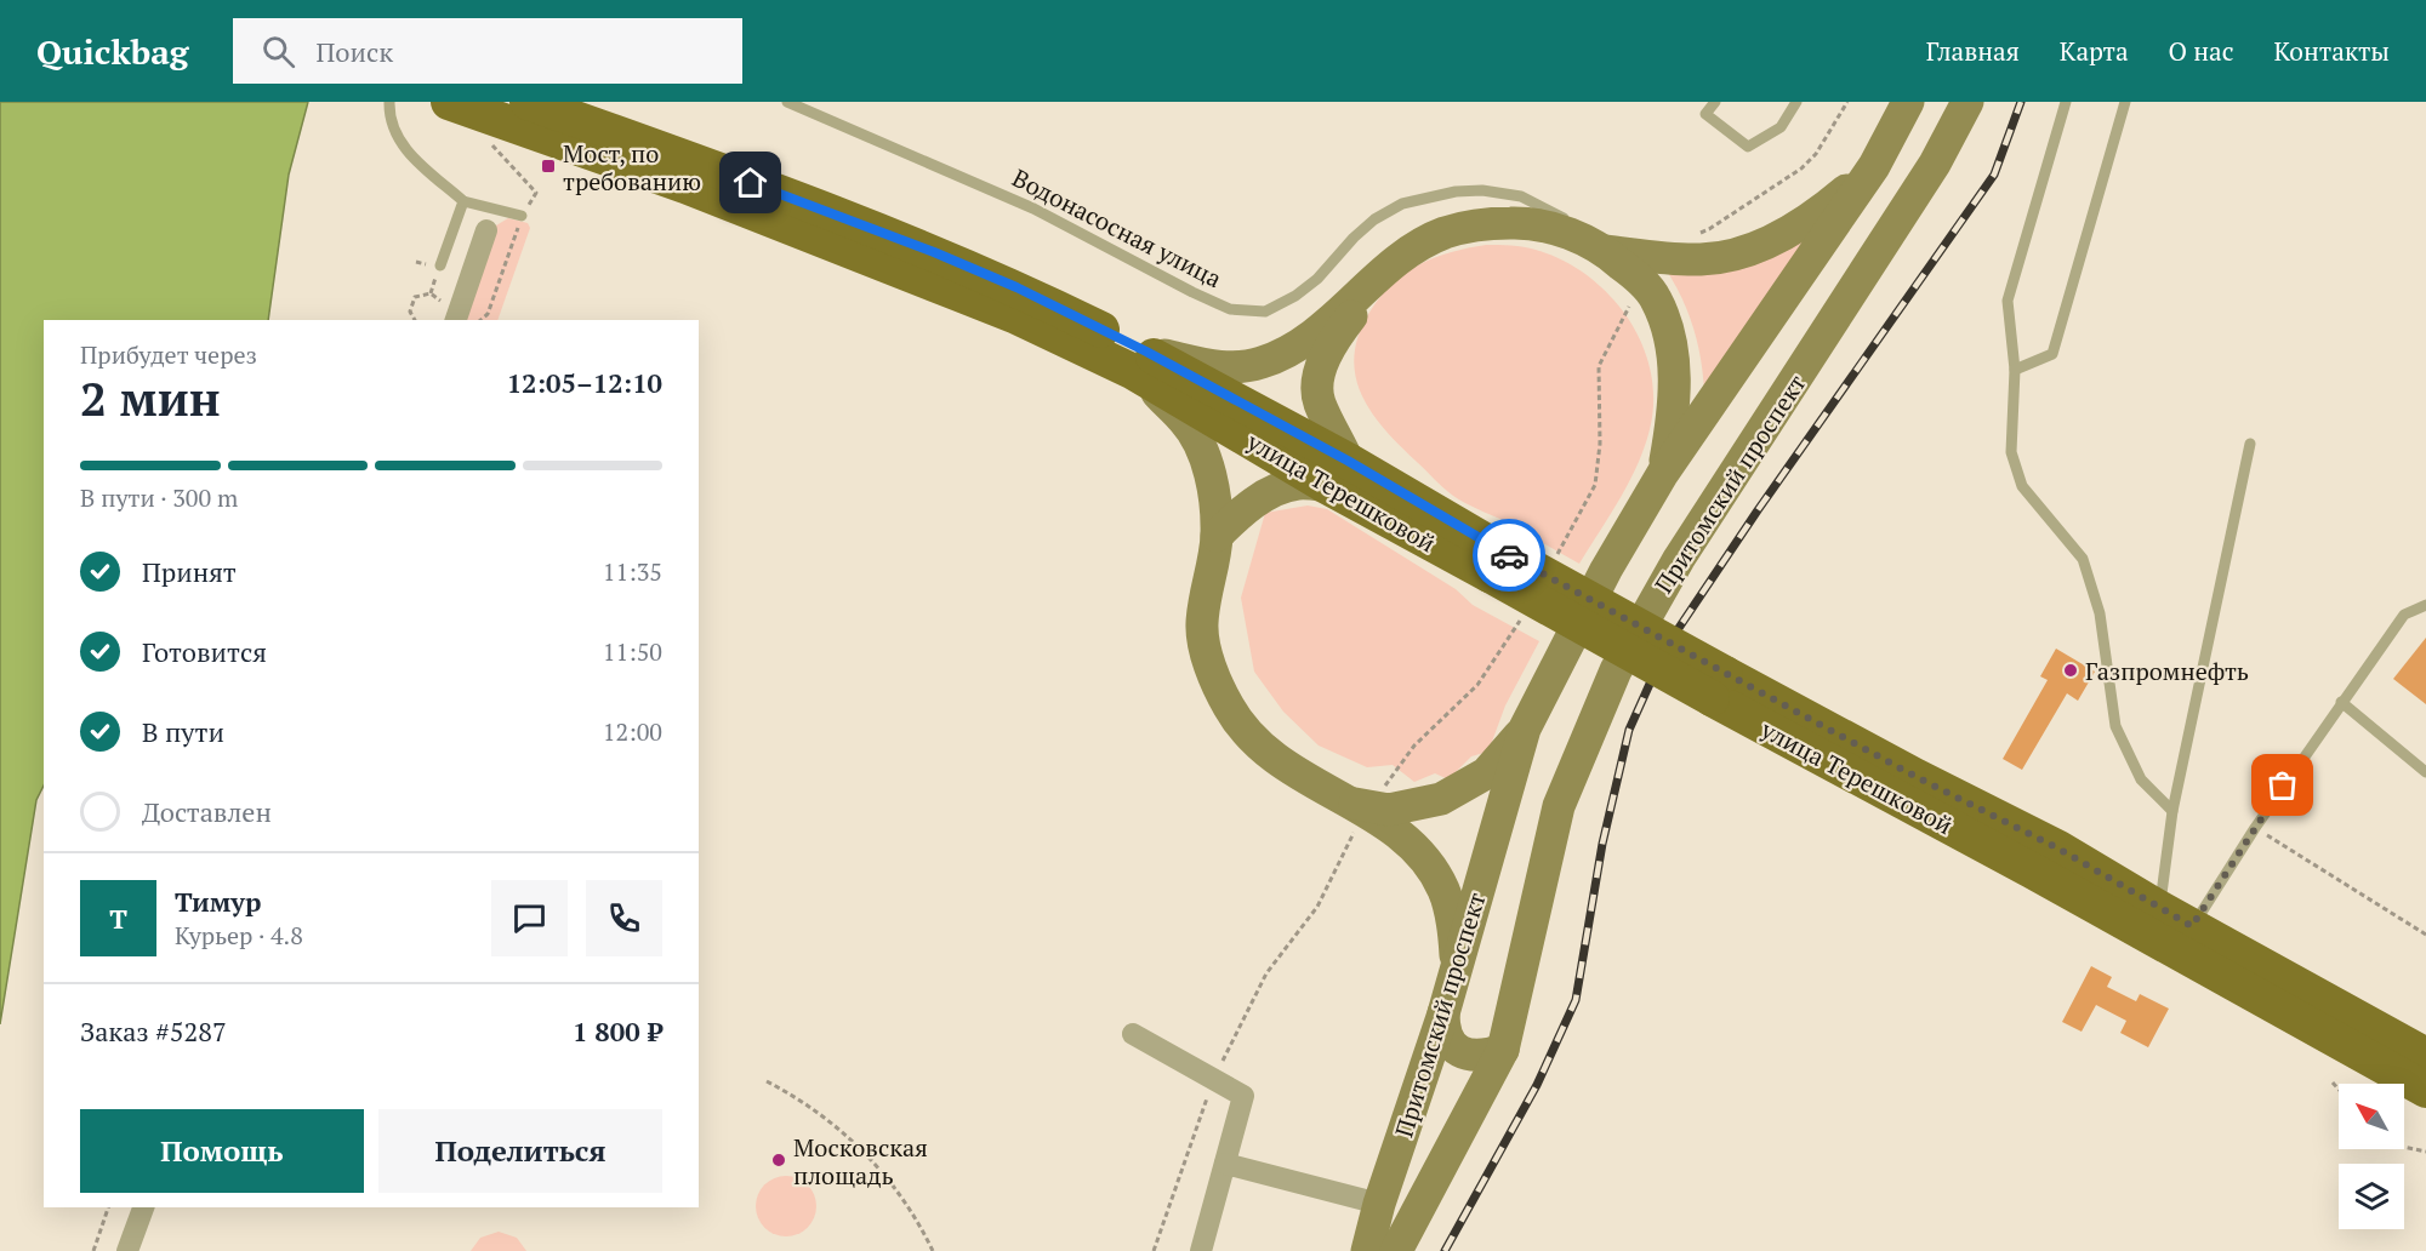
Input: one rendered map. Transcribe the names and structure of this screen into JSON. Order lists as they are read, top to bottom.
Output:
{
  "streets": {
    "main road": ["Притомский проспект", "улица Терешковой"],
    "lane": ["Водонасосная улица"]
  },
  "places": {
    "transit": ["Мост, по требованию"],
    "other": ["Газпромнефть", "Московская площадь"]
  },
  "north": "top left",
  "page": {
    "header": "Quickbag",
    "search": "Поиск",
    "nav": [
      "Главная",
      "Карта",
      "О нас",
      "Контакты"
    ],
    "heading": ["2 мин", "Прибудет через", "12:05–12:10"],
    "panel": [
      "Тимур",
      "Курьер · 4.8",
      "Заказ #5287",
      "1 800 ₽"
    ],
    "bar": "В пути · 300 m",
    "list": [
      ["Принят", "11:35"],
      ["Готовится", "11:50"],
      ["В пути", "12:00"],
      "Доставлен"
    ],
    "round": "Т",
    "buttons": ["Помощь", "Поделиться"]
  }
}
